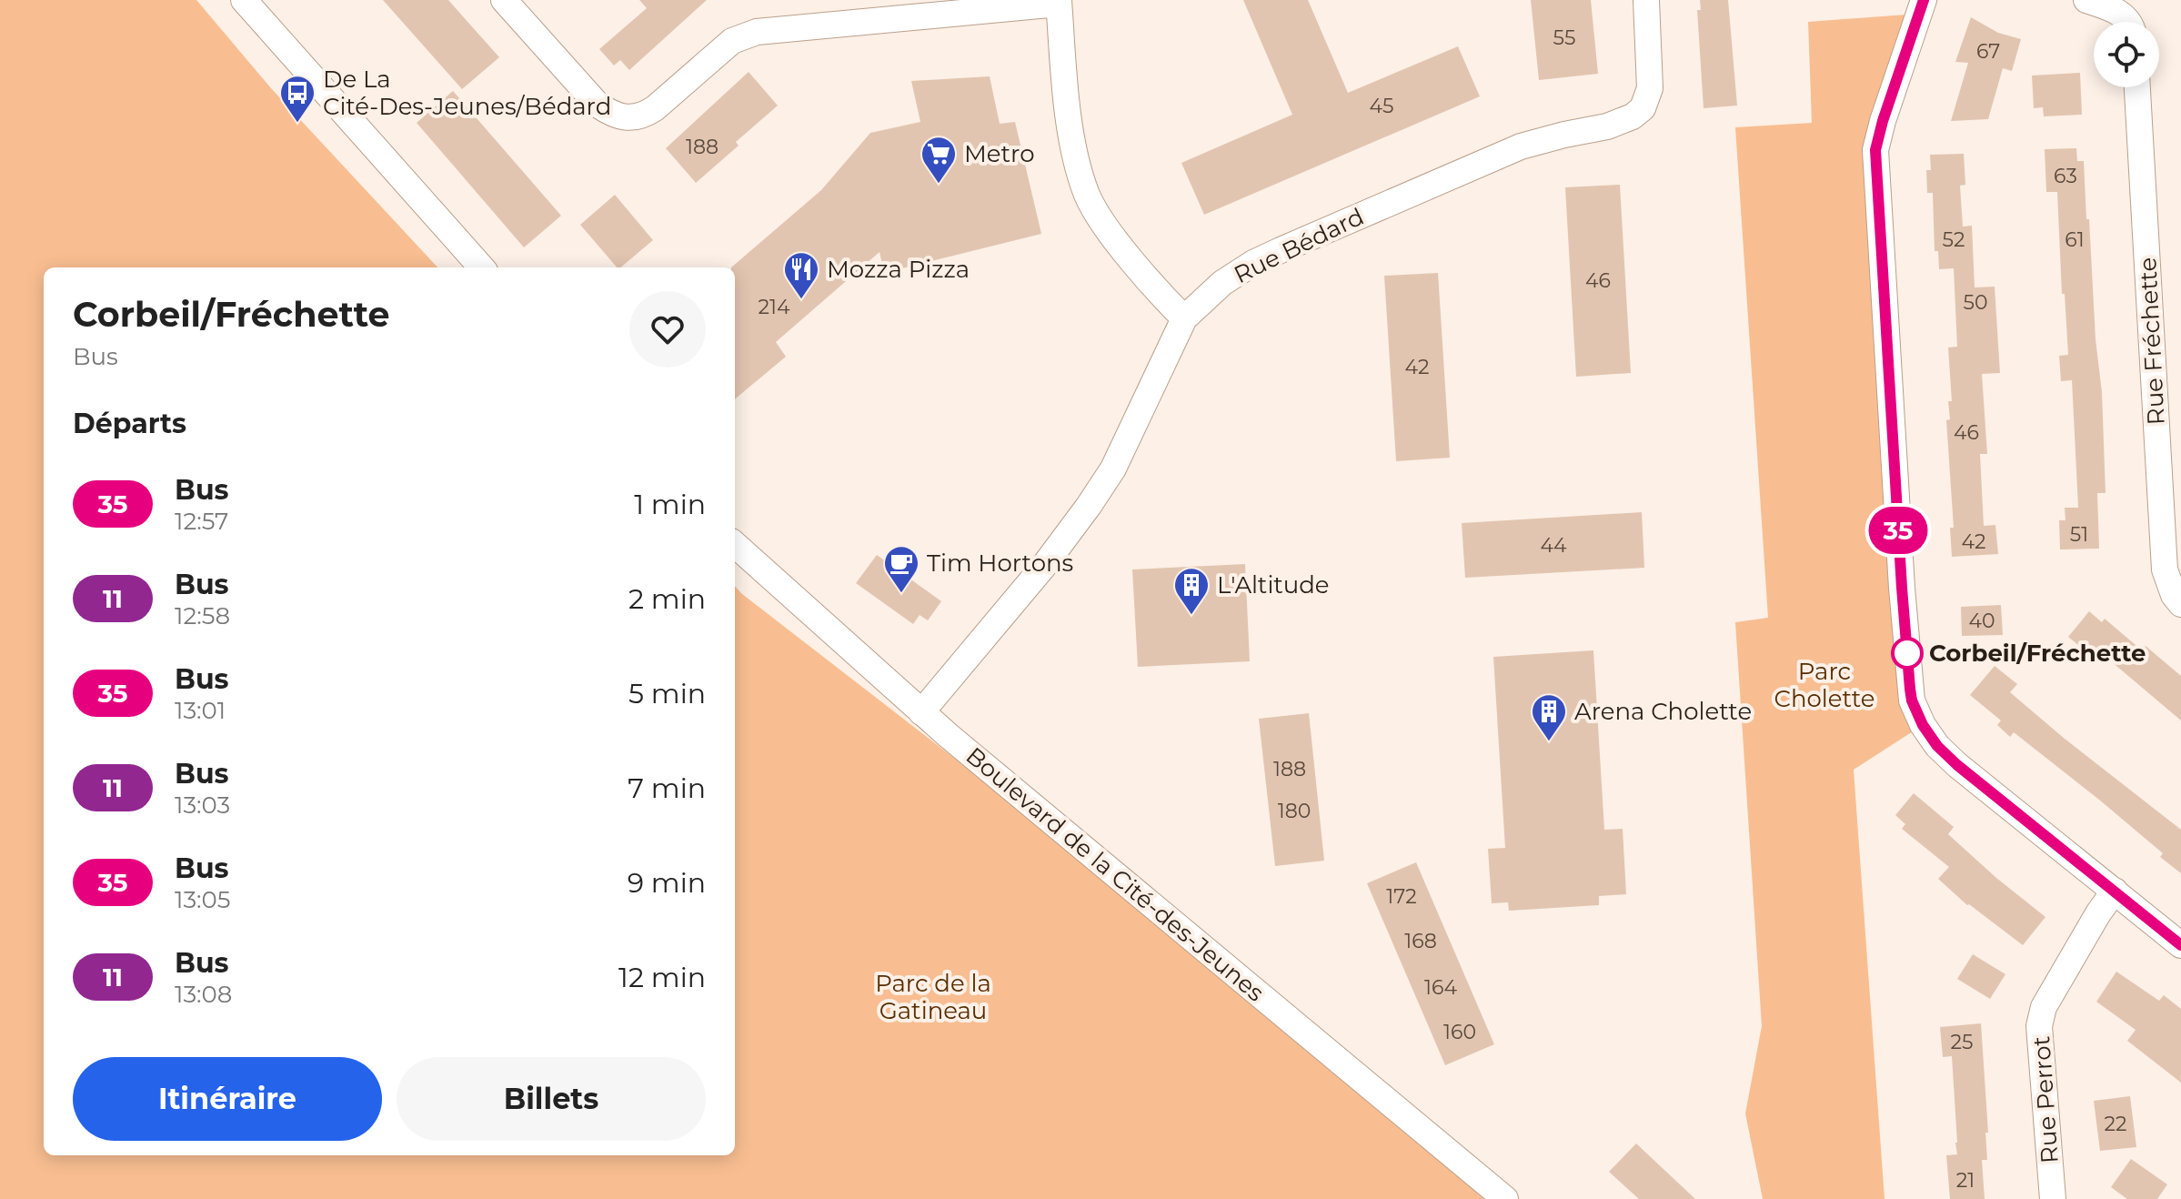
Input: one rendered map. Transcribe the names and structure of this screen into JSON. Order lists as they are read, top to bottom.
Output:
{
  "streets": {
    "street": [
      "Rue Bédard",
      "Rue Fréchette",
      "Boulevard de la Cité-des-Jeunes",
      "Rue Perrot"
    ]
  },
  "crossings": [
    ["Rue Bédard", "Boulevard de la Cité-des-Jeunes"]
  ],
  "parks": ["Parc Cholette", "Parc de la Gatineau"],
  "places": {
    "bus stop": ["De La Cité-Des-Jeunes/Bédard"],
    "supermarket": ["Metro"],
    "restaurant": ["Mozza Pizza"],
    "cafe": ["Tim Hortons"],
    "building": ["L'Altitude", "Arena Cholette"],
    "other": ["Corbeil/Fréchette"]
  },
  "lines": ["bus line 35"],
  "house_numbers": [
    "55",
    "67",
    "45",
    "188",
    "63",
    "52",
    "61",
    "46",
    "50",
    "214",
    "42",
    "46",
    "51",
    "42",
    "44",
    "40",
    "188",
    "180",
    "172",
    "168",
    "164",
    "160",
    "25",
    "22",
    "21"
  ],
  "page": {
    "on_map": "35",
    "heading": [
      ["Corbeil/Fréchette", "Bus"],
      "Départs"
    ],
    "list": [
      {
        "mark": "35",
        "name": "Bus",
        "note": "12:57",
        "value": "1 min"
      },
      {
        "mark": "11",
        "name": "Bus",
        "note": "12:58",
        "value": "2 min"
      },
      {
        "mark": "35",
        "name": "Bus",
        "note": "13:01",
        "value": "5 min"
      },
      {
        "mark": "11",
        "name": "Bus",
        "note": "13:03",
        "value": "7 min"
      },
      {
        "mark": "35",
        "name": "Bus",
        "note": "13:05",
        "value": "9 min"
      },
      {
        "mark": "11",
        "name": "Bus",
        "note": "13:08",
        "value": "12 min"
      }
    ],
    "buttons": ["Itinéraire", "Billets"]
  }
}
